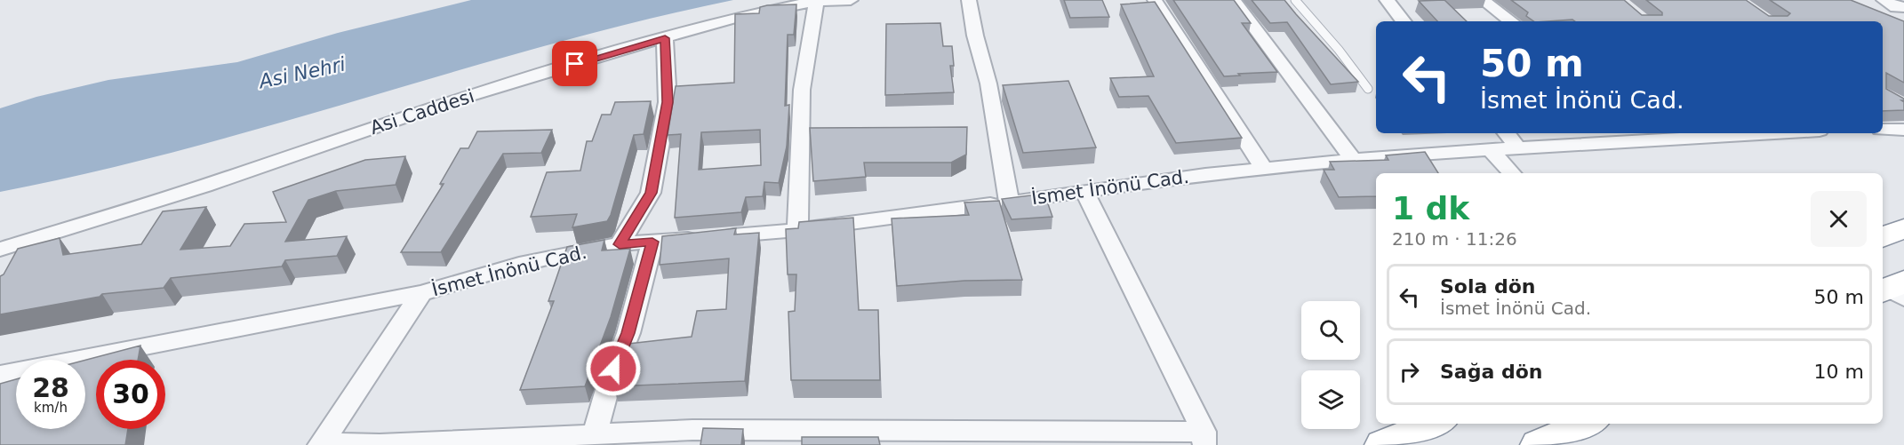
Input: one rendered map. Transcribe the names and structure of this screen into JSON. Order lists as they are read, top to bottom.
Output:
{
  "streets": {
    "street": ["Asi Caddesi", "İsmet İnönü Cad."]
  },
  "water": ["Asi Nehri"],
  "page": {
    "turn": ["50 m", "İsmet İnönü Cad."],
    "heading": ["1 dk", "210 m · 11:26"],
    "list": [
      {
        "name": "Sola dön",
        "note": "İsmet İnönü Cad.",
        "value": "50 m"
      },
      {
        "name": "Sağa dön",
        "value": "10 m"
      }
    ],
    "speed": "28 km/h",
    "limit": "30"
  }
}
